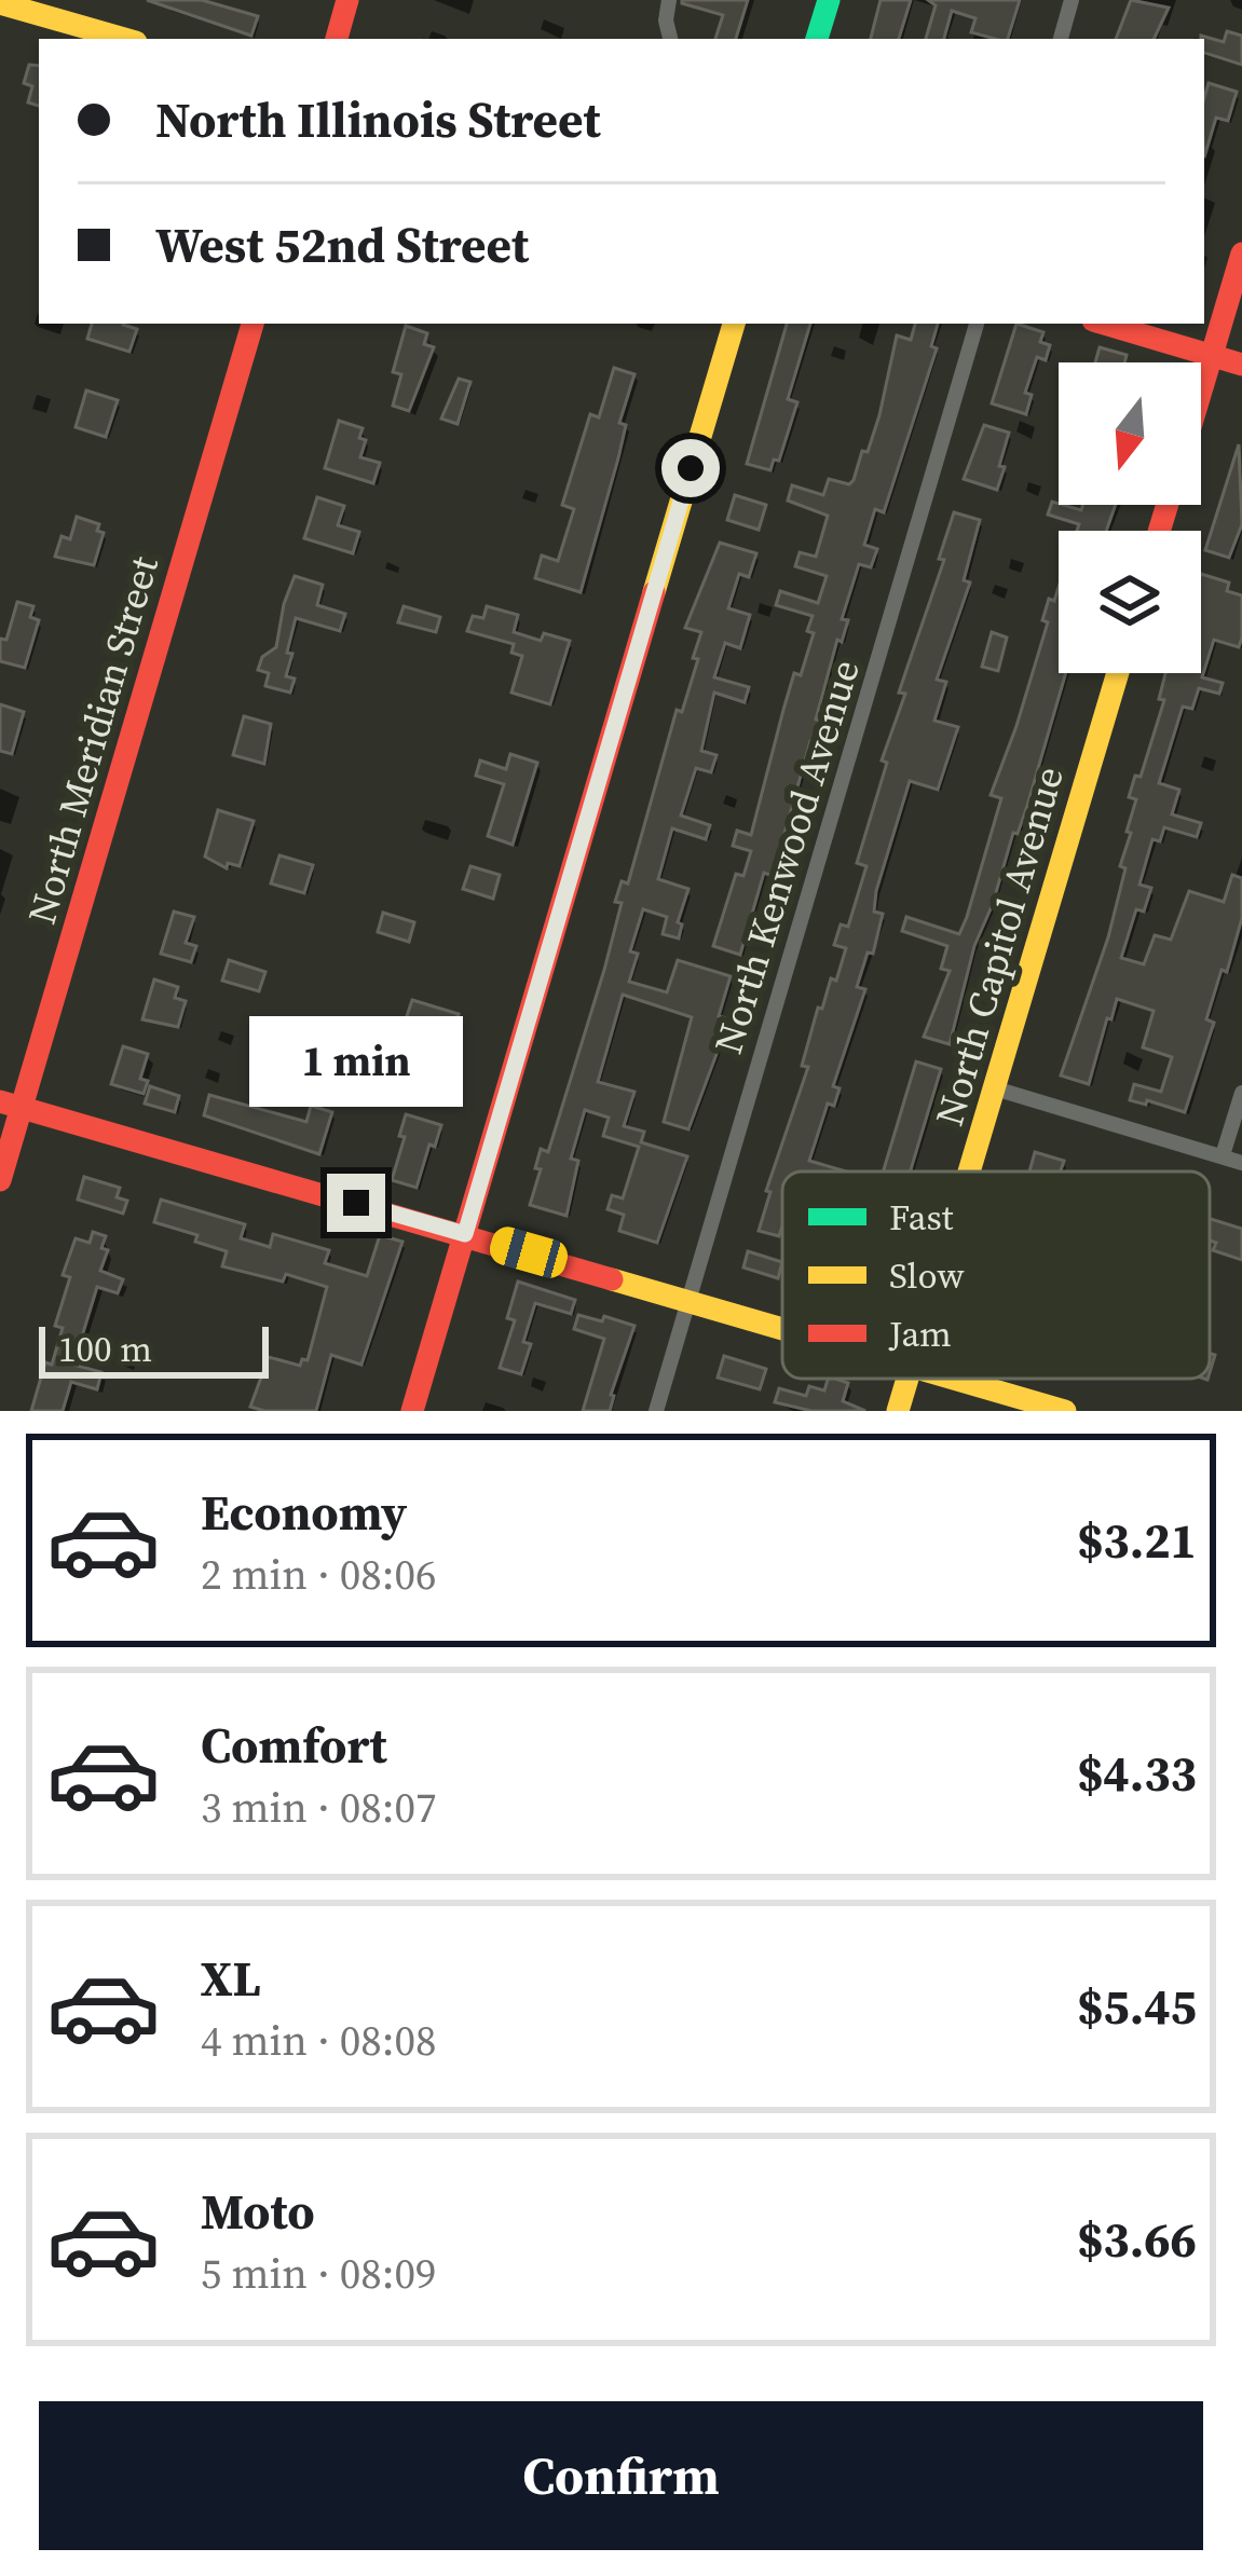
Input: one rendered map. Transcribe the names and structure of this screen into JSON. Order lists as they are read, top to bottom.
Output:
{
  "streets": {
    "street": ["North Meridian Street", "North Kenwood Avenue", "North Capitol Avenue"]
  },
  "legend": ["Fast", "Slow", "Jam"],
  "scale_bar": "100 m",
  "north": "bottom",
  "page": {
    "banner": ["North Illinois Street", "West 52nd Street"],
    "bubble": "1 min",
    "scale": "100 m",
    "list": [
      {
        "name": "Economy",
        "note": "2 min · 08:06",
        "value": "$3.21"
      },
      {
        "name": "Comfort",
        "note": "3 min · 08:07",
        "value": "$4.33"
      },
      {
        "name": "XL",
        "note": "4 min · 08:08",
        "value": "$5.45"
      },
      {
        "name": "Moto",
        "note": "5 min · 08:09",
        "value": "$3.66"
      }
    ],
    "buttons": "Confirm"
  }
}
